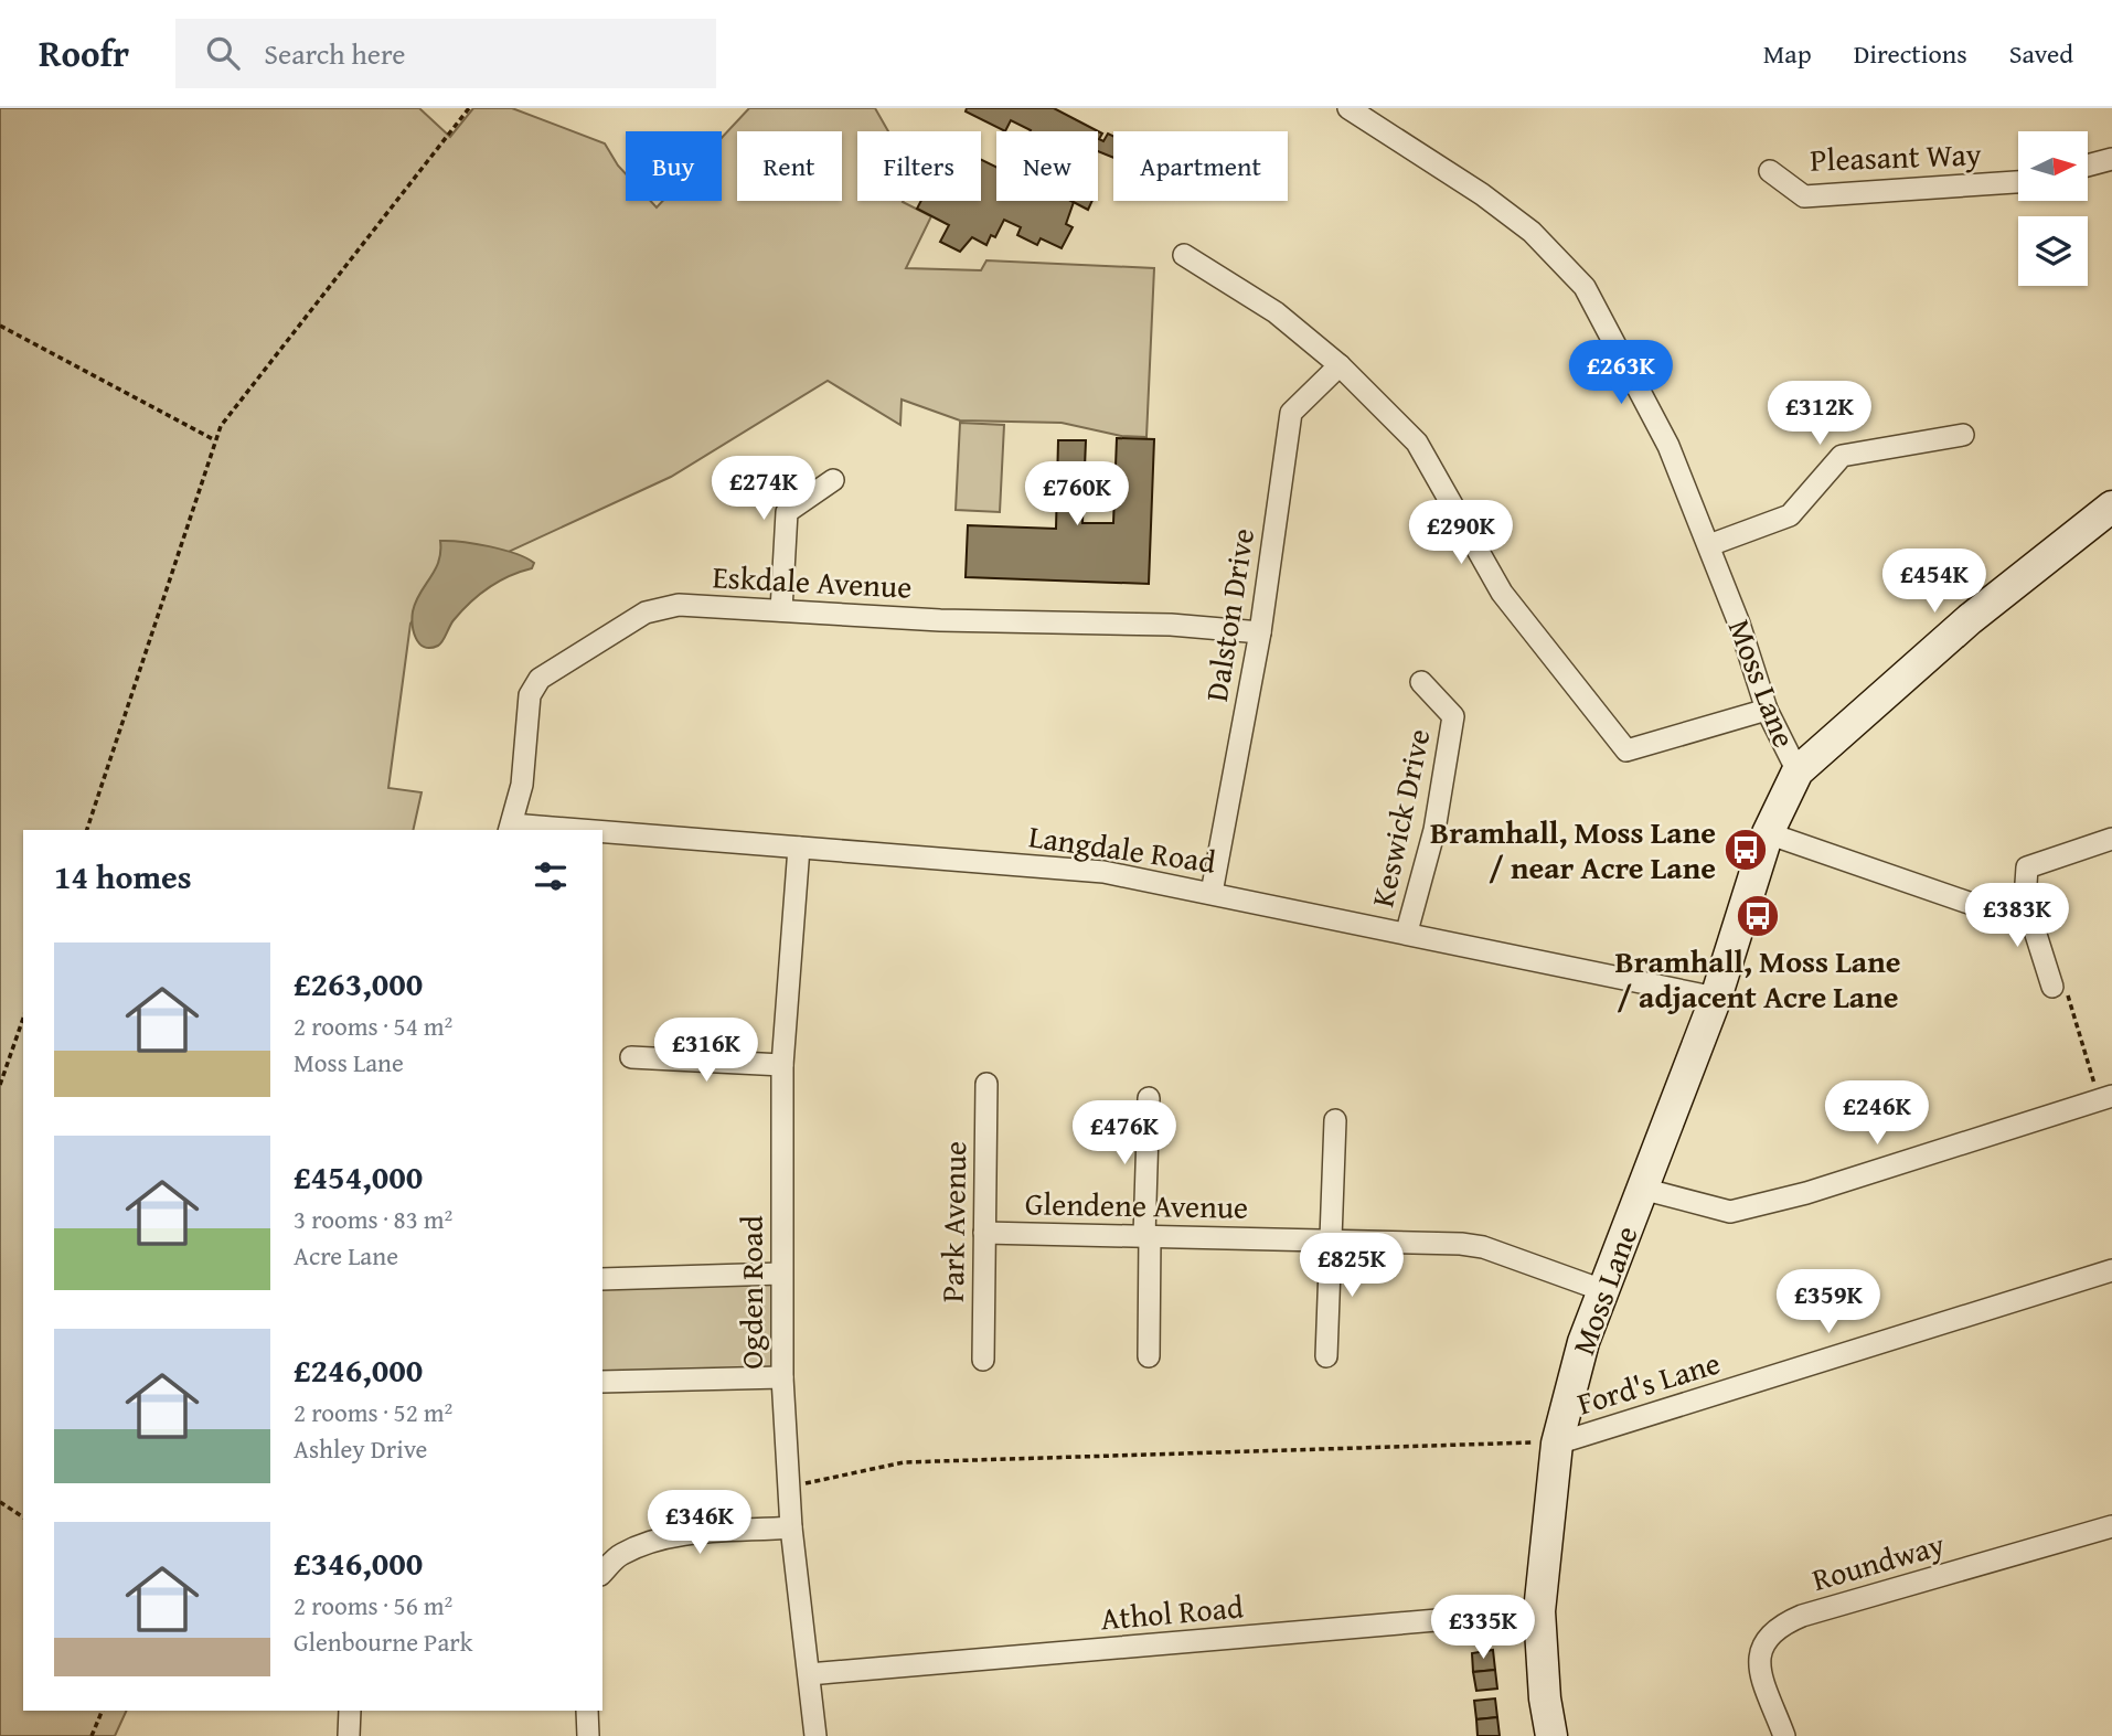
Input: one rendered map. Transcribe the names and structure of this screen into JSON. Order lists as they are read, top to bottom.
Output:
{
  "streets": {
    "main road": ["Moss Lane"],
    "street": [
      "Pleasant Way",
      "Eskdale Avenue",
      "Dalston Drive",
      "Keswick Drive",
      "Langdale Road",
      "Glendene Avenue",
      "Park Avenue",
      "Ogden Road",
      "Ford's Lane",
      "Roundway",
      "Athol Road"
    ]
  },
  "crossings": [
    ["Eskdale Avenue", "Dalston Drive"],
    ["Eskdale Avenue", "Langdale Road"],
    ["Dalston Drive", "Langdale Road"],
    ["Moss Lane", "Langdale Road"],
    ["Moss Lane", "Glendene Avenue"],
    ["Moss Lane", "Ford's Lane"],
    ["Moss Lane", "Athol Road"],
    ["Keswick Drive", "Langdale Road"],
    ["Langdale Road", "Ogden Road"],
    ["Glendene Avenue", "Park Avenue"],
    ["Ogden Road", "Athol Road"]
  ],
  "places": {
    "bus stop": ["Bramhall, Moss Lane / near Acre Lane", "Bramhall, Moss Lane / adjacent Acre Lane"]
  },
  "north": "right",
  "page": {
    "header": "Roofr",
    "search": "Search here",
    "nav": ["Map", "Directions", "Saved"],
    "chip": [
      "Buy",
      "Rent",
      "Filters",
      "New",
      "Apartment"
    ],
    "price": [
      "£263K",
      "£312K",
      "£274K",
      "£760K",
      "£290K",
      "£454K",
      "£383K",
      "£316K",
      "£246K",
      "£476K",
      "£825K",
      "£359K",
      "£346K",
      "£335K"
    ],
    "heading": "14 homes",
    "list": [
      {
        "name": "£263,000",
        "note": "2 rooms · 54 m² · Moss Lane"
      },
      {
        "name": "£454,000",
        "note": "3 rooms · 83 m² · Acre Lane"
      },
      {
        "name": "£246,000",
        "note": "2 rooms · 52 m² · Ashley Drive"
      },
      {
        "name": "£346,000",
        "note": "2 rooms · 56 m² · Glenbourne Park"
      }
    ]
  }
}
